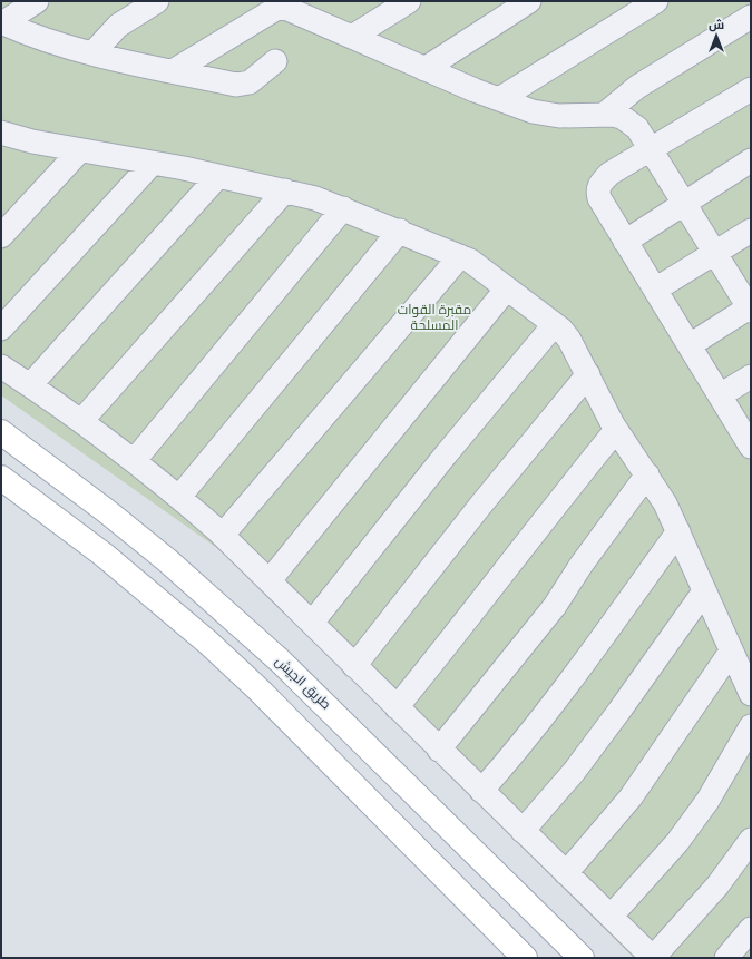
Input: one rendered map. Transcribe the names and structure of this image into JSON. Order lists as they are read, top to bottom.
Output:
{
  "streets": {
    "main road": ["طريق الجيش"]
  },
  "parks": ["مقبرة القوات المسلحة"],
  "north": "top"
}
